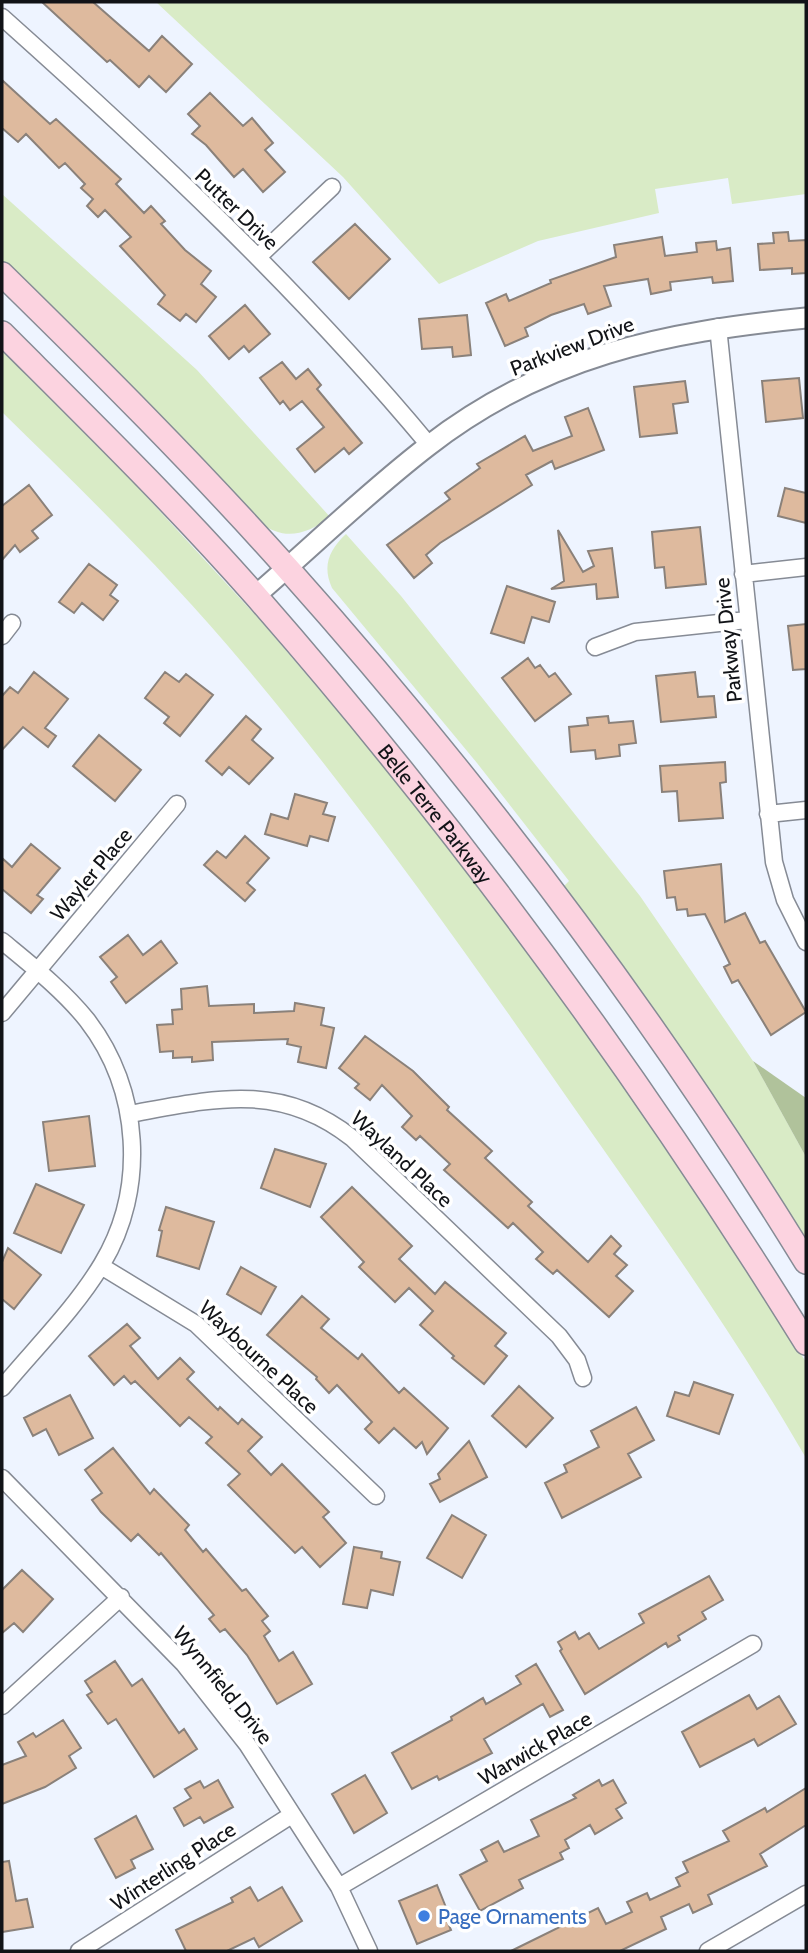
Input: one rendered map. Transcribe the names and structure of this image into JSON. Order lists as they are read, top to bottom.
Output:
{
  "streets": {
    "main road": ["Belle Terre Parkway"],
    "street": [
      "Putter Drive",
      "Parkview Drive",
      "Parkway Drive",
      "Wayler Place",
      "Wayland Place",
      "Waybourne Place",
      "Wynnfield Drive",
      "Warwick Place",
      "Winterling Place"
    ]
  },
  "crossings": [
    ["Putter Drive", "Parkview Drive"],
    ["Parkview Drive", "Parkway Drive"],
    ["Parkview Drive", "Belle Terre Parkway"],
    ["Wynnfield Drive", "Warwick Place"],
    ["Wynnfield Drive", "Winterling Place"]
  ],
  "places": ["Page Ornaments"]
}
